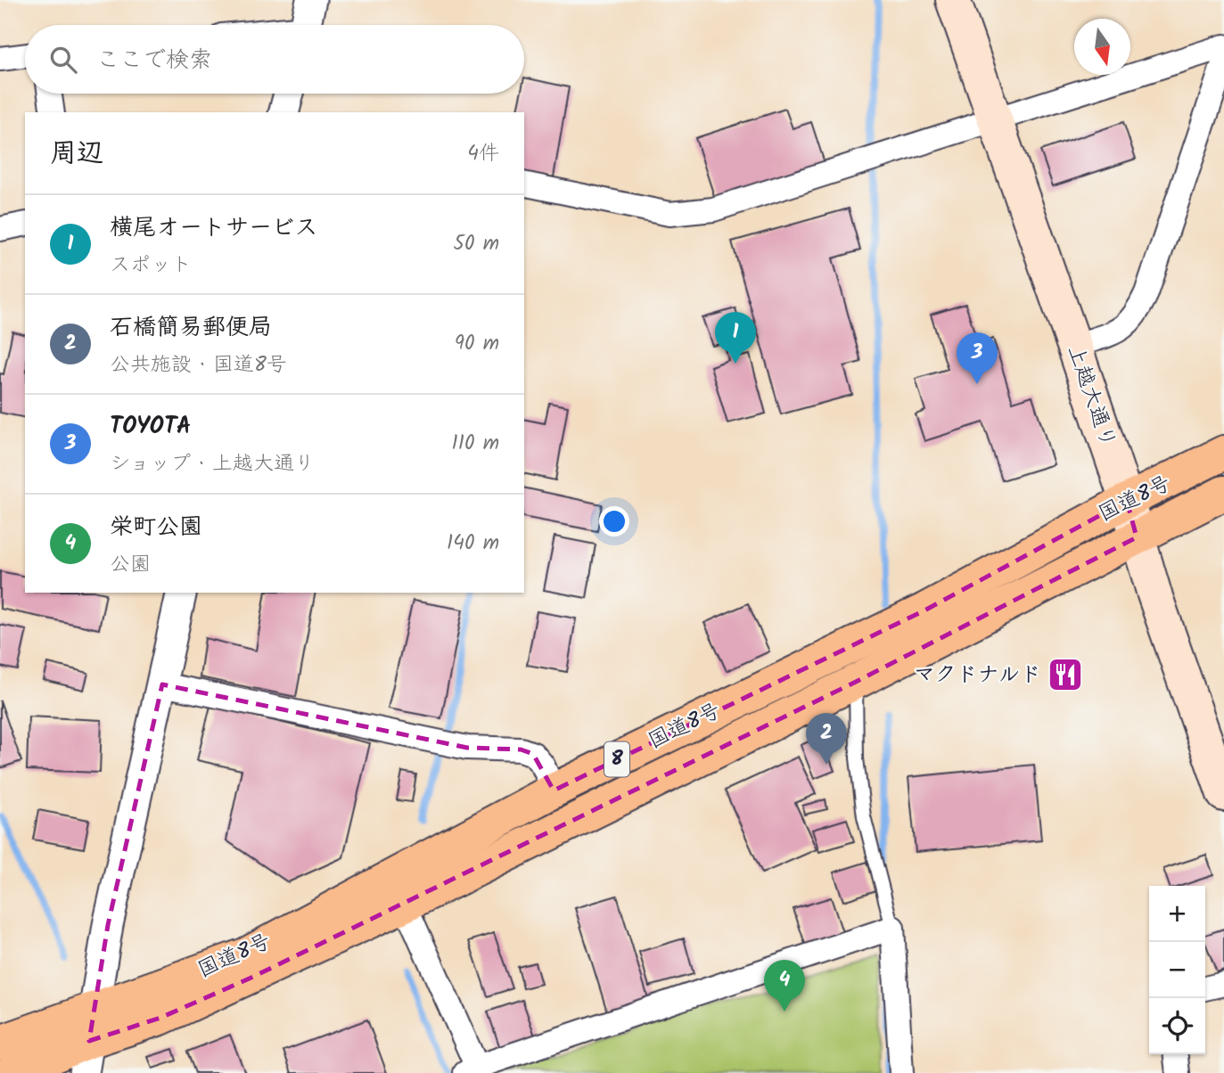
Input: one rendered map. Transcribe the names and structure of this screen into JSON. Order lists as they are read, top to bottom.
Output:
{
  "streets": {
    "highway": ["国道8号", "8"],
    "main road": ["上越大通り"]
  },
  "crossings": [
    ["上越大通り", "国道8号"]
  ],
  "places": {
    "restaurant": ["マクドナルド"]
  },
  "north": "bottom",
  "page": {
    "search": "ここで検索",
    "heading": ["周辺", "4件"],
    "list": [
      {
        "mark": "1",
        "name": "横尾オートサービス",
        "note": "スポット",
        "value": "50 m"
      },
      {
        "mark": "2",
        "name": "石橋簡易郵便局",
        "note": "公共施設 · 国道8号",
        "value": "90 m"
      },
      {
        "mark": "3",
        "name": "TOYOTA",
        "note": "ショップ · 上越大通り",
        "value": "110 m"
      },
      {
        "mark": "4",
        "name": "栄町公園",
        "note": "公園",
        "value": "140 m"
      }
    ],
    "pins": [
      "1",
      "3",
      "2",
      "4"
    ],
    "map_buttons": ["+", "−"]
  }
}
